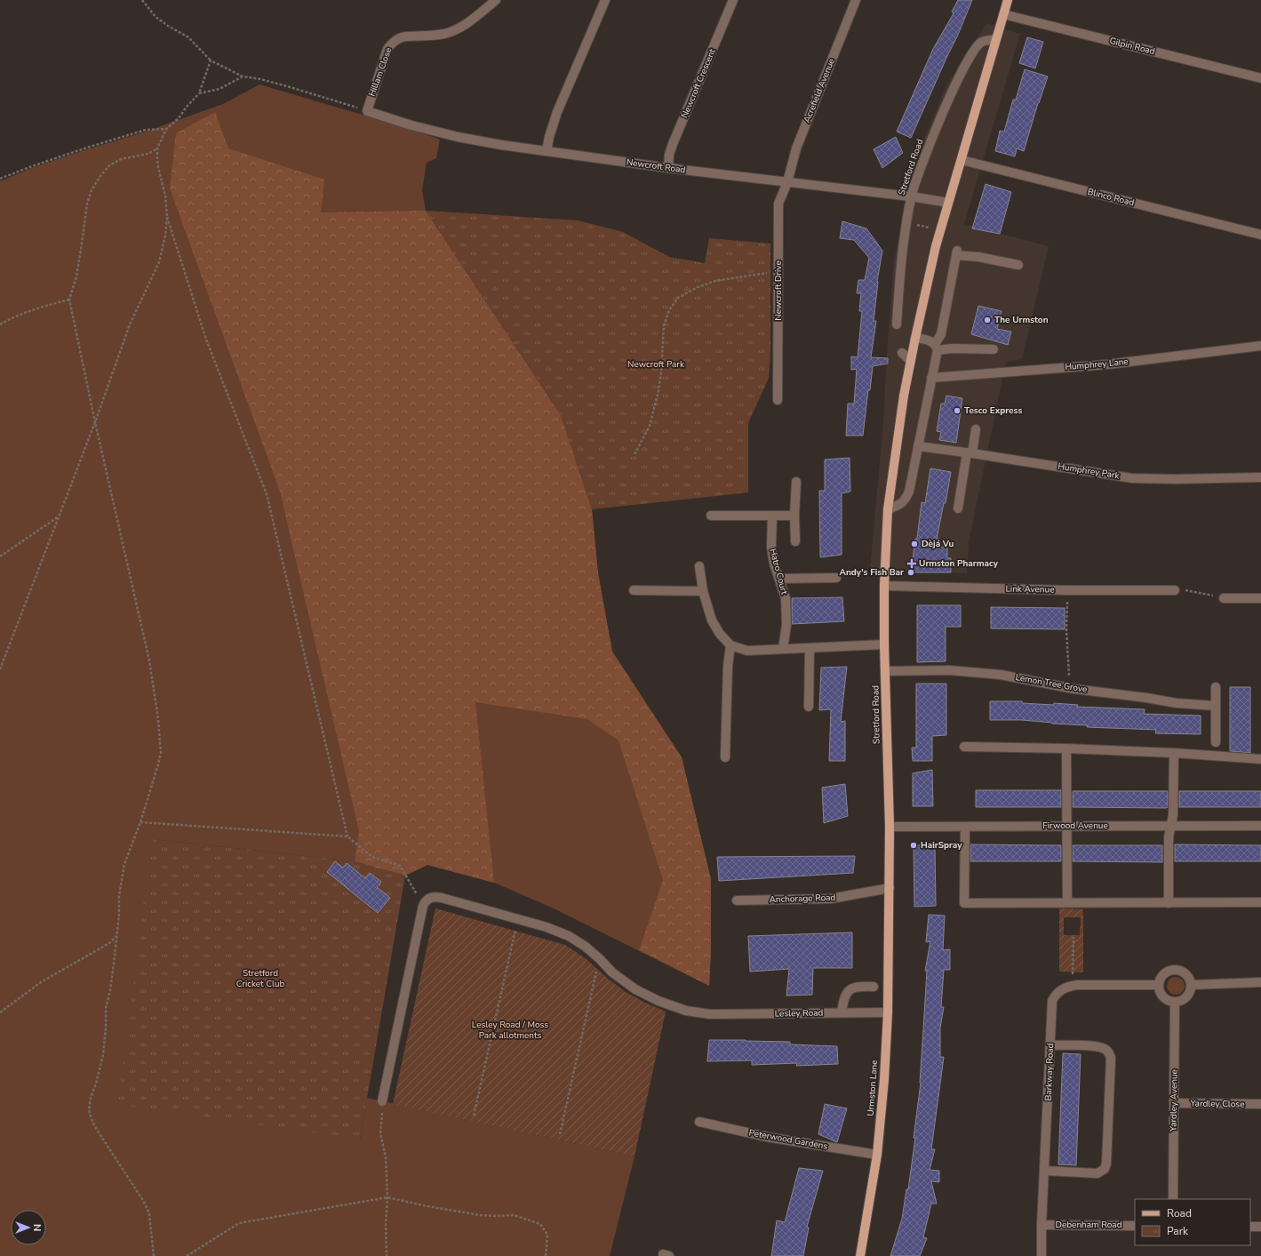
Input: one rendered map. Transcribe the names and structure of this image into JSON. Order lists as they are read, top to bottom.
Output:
{
  "streets": {
    "main road": ["Stretford Road", "Urmston Lane"],
    "street": [
      "Gilpin Road",
      "Hillam Close",
      "Newcroft Crescent",
      "Acrefield Avenue",
      "Newcroft Road",
      "Blinco Road",
      "Newcroft Drive",
      "Humphrey Lane",
      "Humphrey Park",
      "Hatro Court",
      "Link Avenue",
      "Lemon Tree Grove",
      "Firwood Avenue",
      "Anchorage Road",
      "Lesley Road",
      "Barkway Road",
      "Yardley Avenue",
      "Yardley Close",
      "Peterwood Gardens",
      "Debenham Road"
    ]
  },
  "crossings": [
    ["Gilpin Road", "Stretford Road"],
    ["Hillam Close", "Newcroft Road"],
    ["Newcroft Crescent", "Newcroft Road"],
    ["Acrefield Avenue", "Newcroft Road"],
    ["Acrefield Avenue", "Newcroft Drive"],
    ["Newcroft Road", "Stretford Road"],
    ["Newcroft Road", "Newcroft Drive"],
    ["Stretford Road", "Blinco Road"],
    ["Stretford Road", "Link Avenue"],
    ["Stretford Road", "Lemon Tree Grove"],
    ["Stretford Road", "Firwood Avenue"],
    ["Stretford Road", "Anchorage Road"],
    ["Stretford Road", "Urmston Lane"],
    ["Lesley Road", "Urmston Lane"],
    ["Barkway Road", "Yardley Avenue"],
    ["Barkway Road", "Debenham Road"],
    ["Urmston Lane", "Peterwood Gardens"],
    ["Yardley Avenue", "Yardley Close"]
  ],
  "parks": ["Newcroft Park", "Stretford Cricket Club", "Lesley Road / Moss Park allotments"],
  "places": {
    "other": [
      "The Urmston",
      "Tesco Express",
      "Dèjá Vu",
      "Andy's Fish Bar",
      "HairSpray"
    ],
    "health": ["Urmston Pharmacy"]
  },
  "legend": ["Road", "Park"],
  "north": "right"
}
